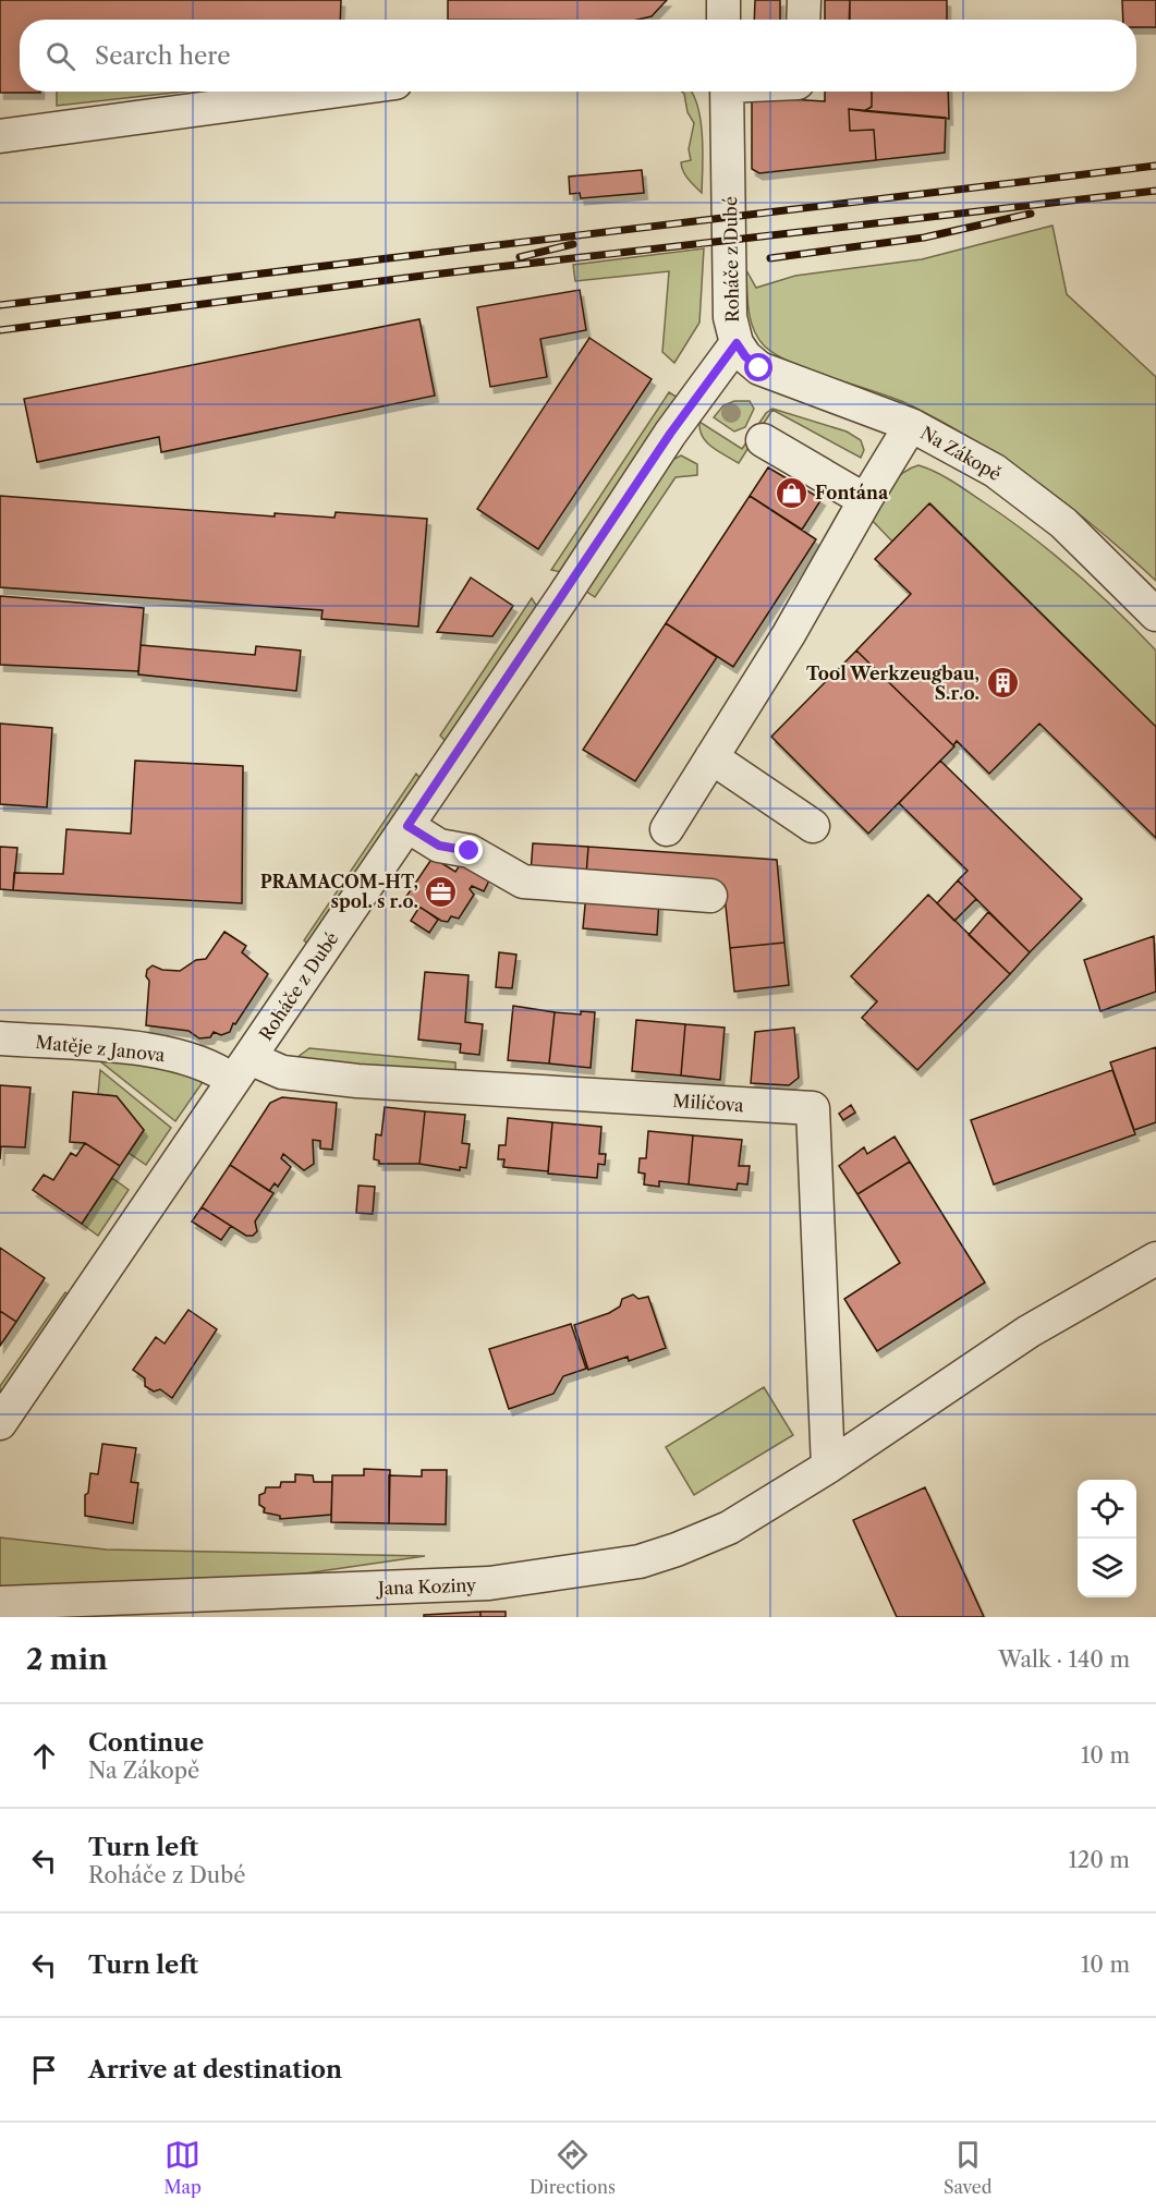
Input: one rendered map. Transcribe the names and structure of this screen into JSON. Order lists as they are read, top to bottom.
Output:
{
  "streets": {
    "street": [
      "Roháče z Dubé",
      "Na Zákopě",
      "Matěje z Janova",
      "Milíčova",
      "Jana Koziny"
    ]
  },
  "crossings": [
    ["Roháče z Dubé", "Na Zákopě"],
    ["Roháče z Dubé", "Matěje z Janova"],
    ["Roháče z Dubé", "Milíčova"],
    ["Matěje z Janova", "Milíčova"],
    ["Milíčova", "Jana Koziny"]
  ],
  "places": {
    "shop": ["Fontána"],
    "building": ["Tool Werkzeugbau, S.r.o."],
    "office": ["PRAMACOM-HT, spol. s r.o."]
  },
  "page": {
    "search": "Search here",
    "heading": ["2 min", "Walk · 140 m"],
    "list": [
      ["Continue", "Na Zákopě", "10 m"],
      ["Turn left", "Roháče z Dubé", "120 m"],
      ["Turn left", "10 m"],
      "Arrive at destination"
    ],
    "nav": ["Map", "Directions", "Saved"]
  }
}
